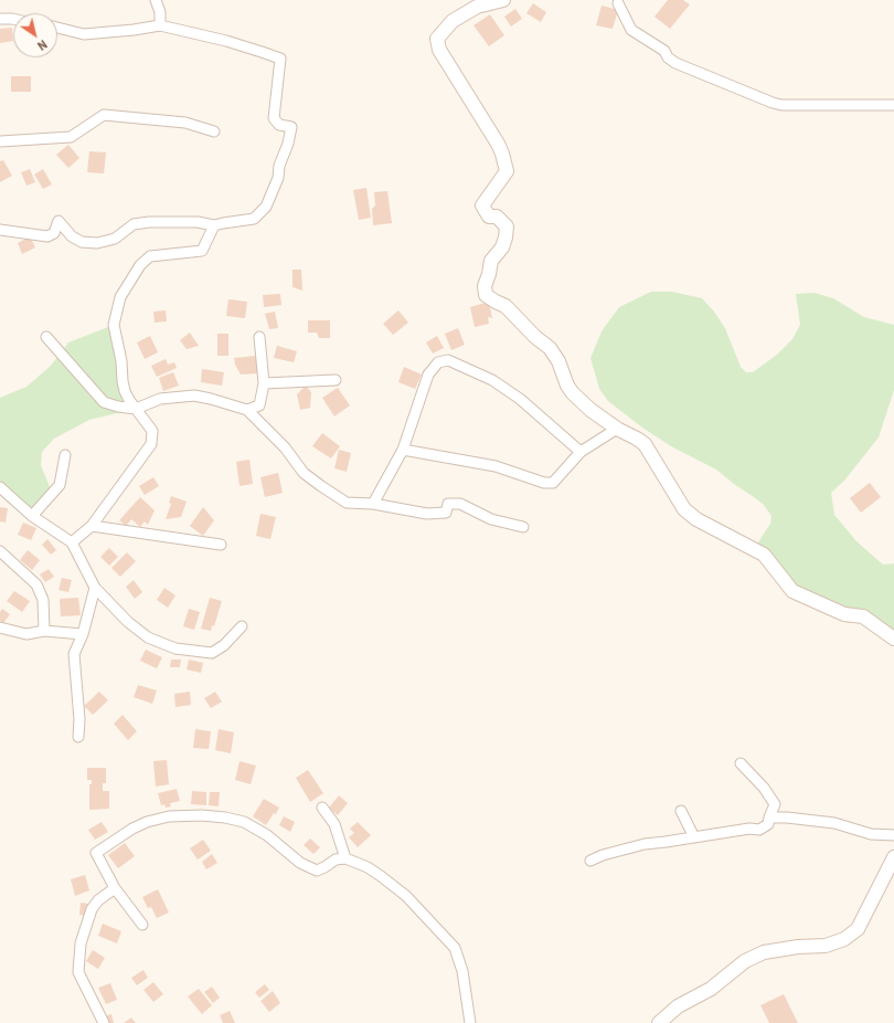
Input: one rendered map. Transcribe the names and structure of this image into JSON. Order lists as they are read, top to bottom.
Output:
{
  "north": "bottom right"
}
